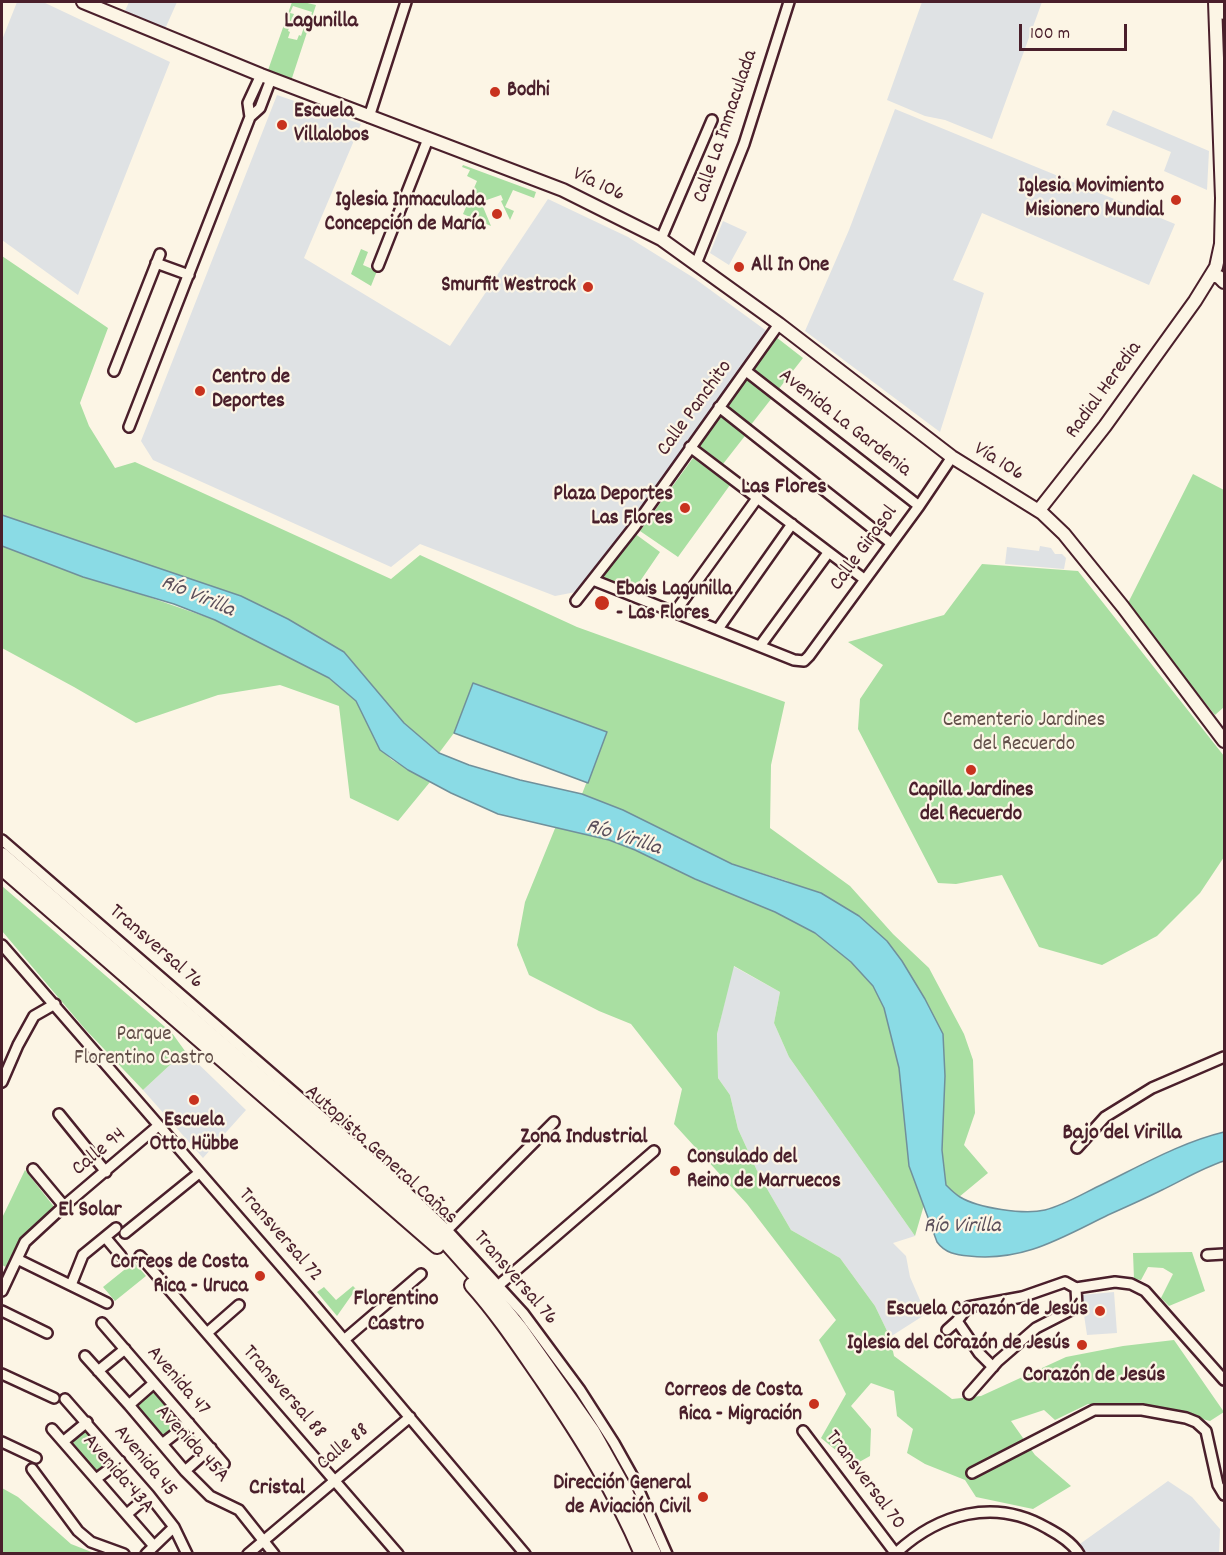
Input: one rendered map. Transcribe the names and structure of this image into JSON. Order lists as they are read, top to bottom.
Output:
{
  "streets": {
    "highway": ["Autopista General Cañas"],
    "main road": ["Vía 106", "Radial Heredia"],
    "street": [
      "Calle La Inmaculada",
      "Calle Panchito",
      "Avenida La Gardenia",
      "Calle Girasol",
      "Transversal 76",
      "Calle 94",
      "Transversal 72",
      "Avenida 47",
      "Transversal 88",
      "Avenida 45A",
      "Calle 88",
      "Avenida 45",
      "Avenida 43A",
      "Transversal 70"
    ]
  },
  "crossings": [
    ["Calle La Inmaculada", "Vía 106"],
    ["Vía 106", "Radial Heredia"],
    ["Vía 106", "Calle Panchito"],
    ["Vía 106", "Calle Girasol"],
    ["Calle Panchito", "Avenida La Gardenia"],
    ["Avenida La Gardenia", "Calle Girasol"],
    ["Calle 94", "Transversal 72"],
    ["Transversal 72", "Calle 88"],
    ["Transversal 88", "Calle 88"],
    ["Avenida 45A", "Calle 88"]
  ],
  "districts": [
    "Lagunilla",
    "Las Flores",
    "Bajo del Virilla",
    "Zona Industrial",
    "El Solar",
    "Florentino Castro",
    "Corazón de Jesús",
    "Cristal"
  ],
  "water": ["Río Virilla"],
  "parks": ["Cementerio Jardines del Recuerdo", "Parque Florentino Castro"],
  "places": [
    "Bodhi",
    "Escuela Villalobos",
    "Iglesia Movimiento Misionero Mundial",
    "Iglesia Inmaculada Concepción de María",
    "All In One",
    "Smurfit Westrock",
    "Centro de Deportes",
    "Plaza Deportes Las Flores",
    "Ebais Lagunilla - Las Flores",
    "Capilla Jardines del Recuerdo",
    "Escuela Otto Hübbe",
    "Consulado del Reino de Marruecos",
    "Correos de Costa Rica - Uruca",
    "Escuela Corazón de Jesús",
    "Iglesia del Corazón de Jesús",
    "Correos de Costa Rica - Migración",
    "Dirección General de Aviación Civil"
  ],
  "scale_bar": "100 m"
}
